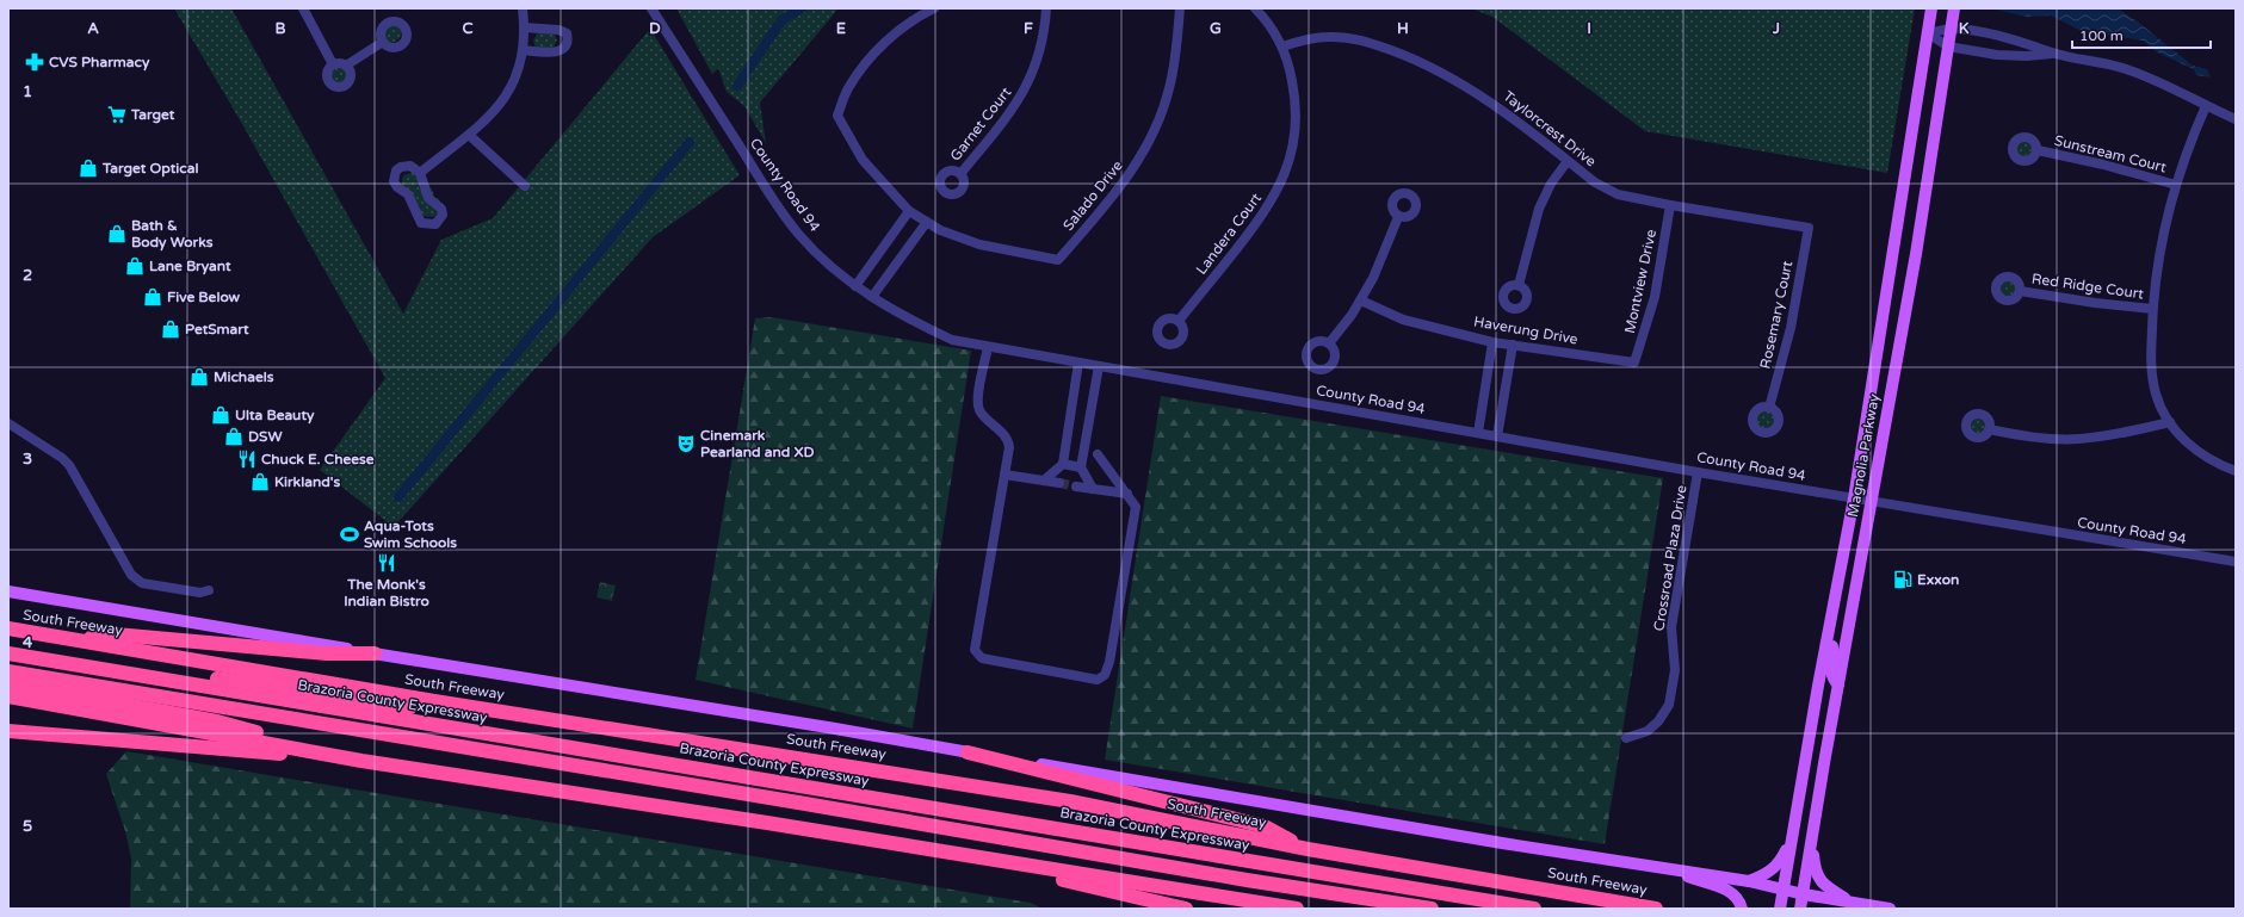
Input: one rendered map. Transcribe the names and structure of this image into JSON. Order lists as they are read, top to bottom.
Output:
{
  "streets": {
    "highway": ["South Freeway", "Brazoria County Expressway"],
    "main road": ["Magnolia Parkway"],
    "street": [
      "Garnet Court",
      "Taylorcrest Drive",
      "Sunstream Court",
      "County Road 94",
      "Salado Drive",
      "Landera Court",
      "Montview Drive",
      "Red Ridge Court",
      "Rosemary Court",
      "Haverung Drive",
      "Crossroad Plaza Drive"
    ]
  },
  "crossings": [
    ["Taylorcrest Drive", "Landera Court"],
    ["Taylorcrest Drive", "Montview Drive"],
    ["Taylorcrest Drive", "Rosemary Court"],
    ["County Road 94", "Magnolia Parkway"],
    ["County Road 94", "Crossroad Plaza Drive"],
    ["Montview Drive", "Haverung Drive"]
  ],
  "places": {
    "pharmacy": ["CVS Pharmacy"],
    "supermarket": ["Target"],
    "shop": [
      "Target Optical",
      "Bath & Body Works",
      "Lane Bryant",
      "Five Below",
      "PetSmart",
      "Michaels",
      "Ulta Beauty",
      "DSW",
      "Kirkland's"
    ],
    "theatre": ["Cinemark Pearland and XD"],
    "restaurant": ["Chuck E. Cheese", "The Monk's Indian Bistro"],
    "sports": ["Aqua-Tots Swim Schools"],
    "fuel station": ["Exxon"]
  },
  "scale_bar": "100 m",
  "grid": {
    "columns": [
      "A",
      "B",
      "C",
      "D",
      "E",
      "F",
      "G",
      "H",
      "I",
      "J",
      "K"
    ],
    "rows": [
      "1",
      "2",
      "3",
      "4",
      "5"
    ]
  }
}
